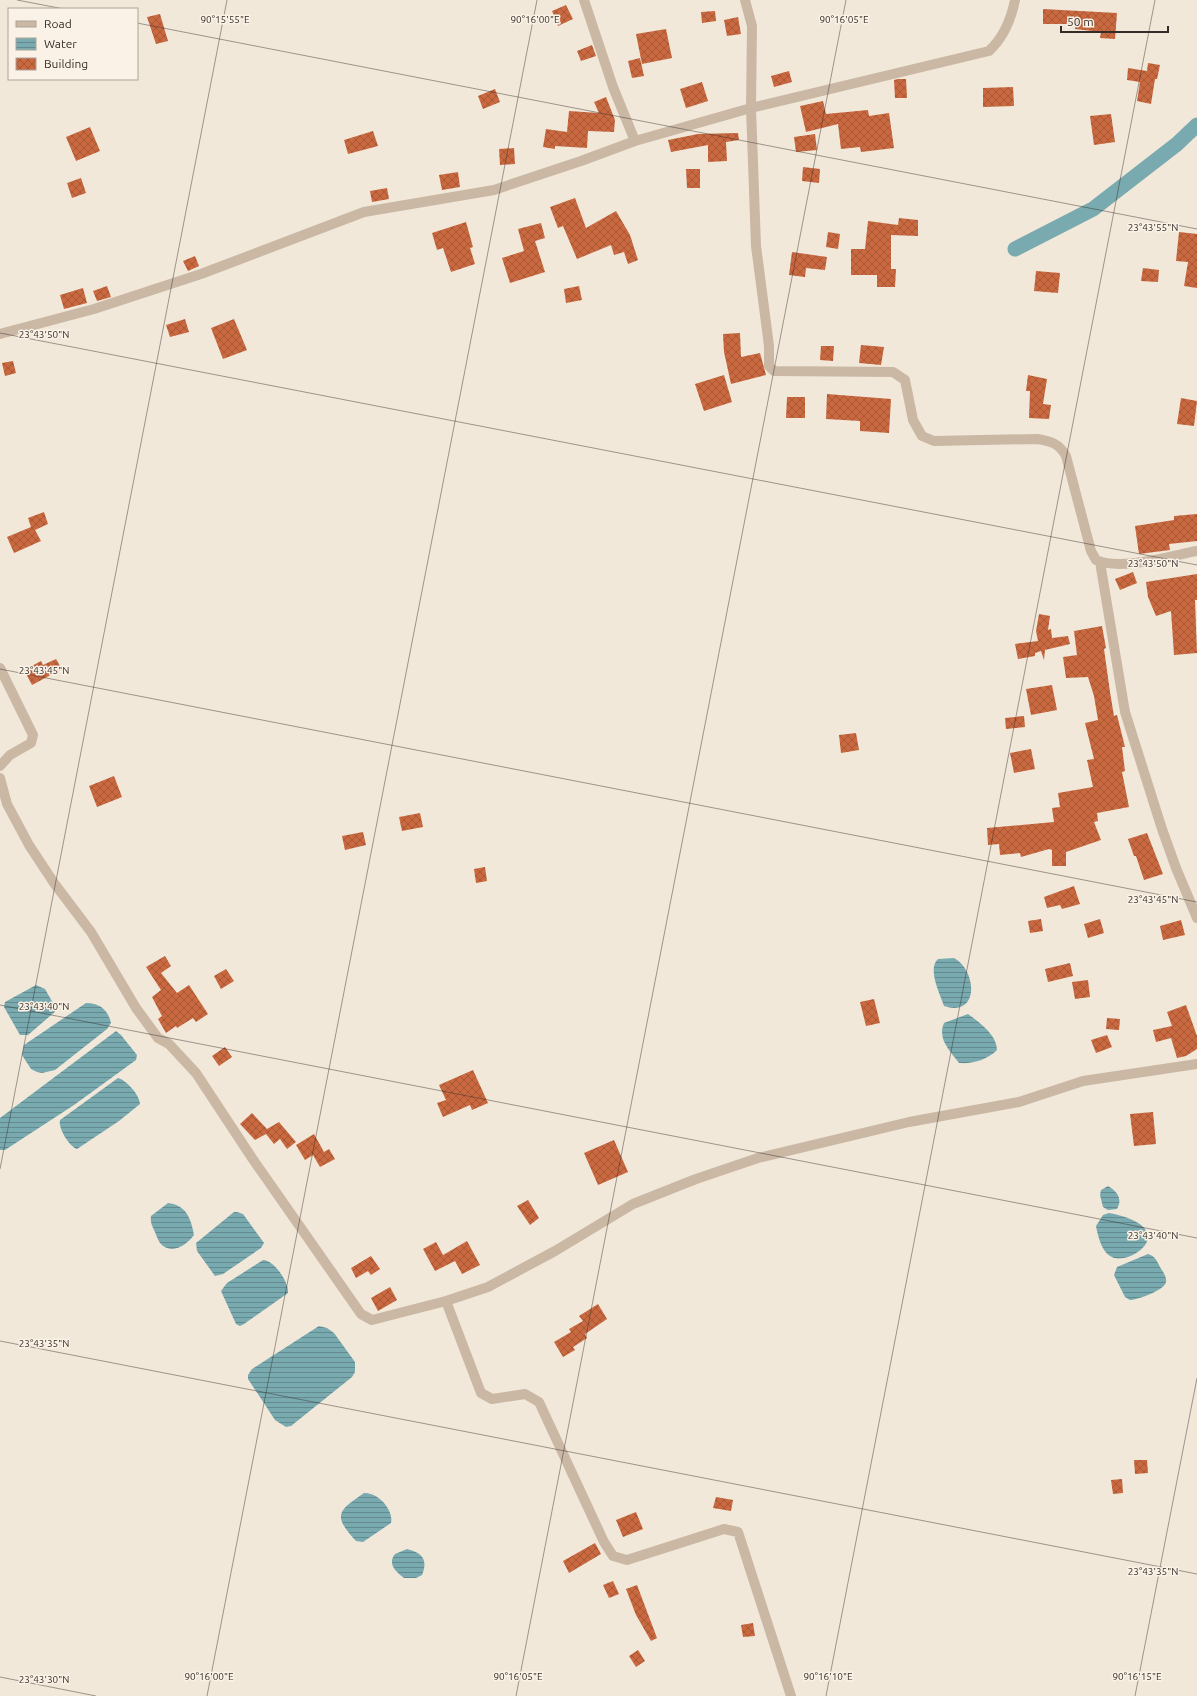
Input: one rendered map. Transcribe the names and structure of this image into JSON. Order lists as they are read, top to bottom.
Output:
{
  "legend": ["Road", "Water", "Building"],
  "scale_bar": "50 m",
  "coordinates": [
    "90°15'55\"E",
    "90°16'00\"E",
    "90°16'05\"E",
    "23°43'55\"N",
    "23°43'50\"N",
    "23°43'45\"N",
    "23°43'40\"N",
    "23°43'35\"N",
    "90°16'10\"E",
    "90°16'15\"E",
    "23°43'30\"N"
  ]
}
